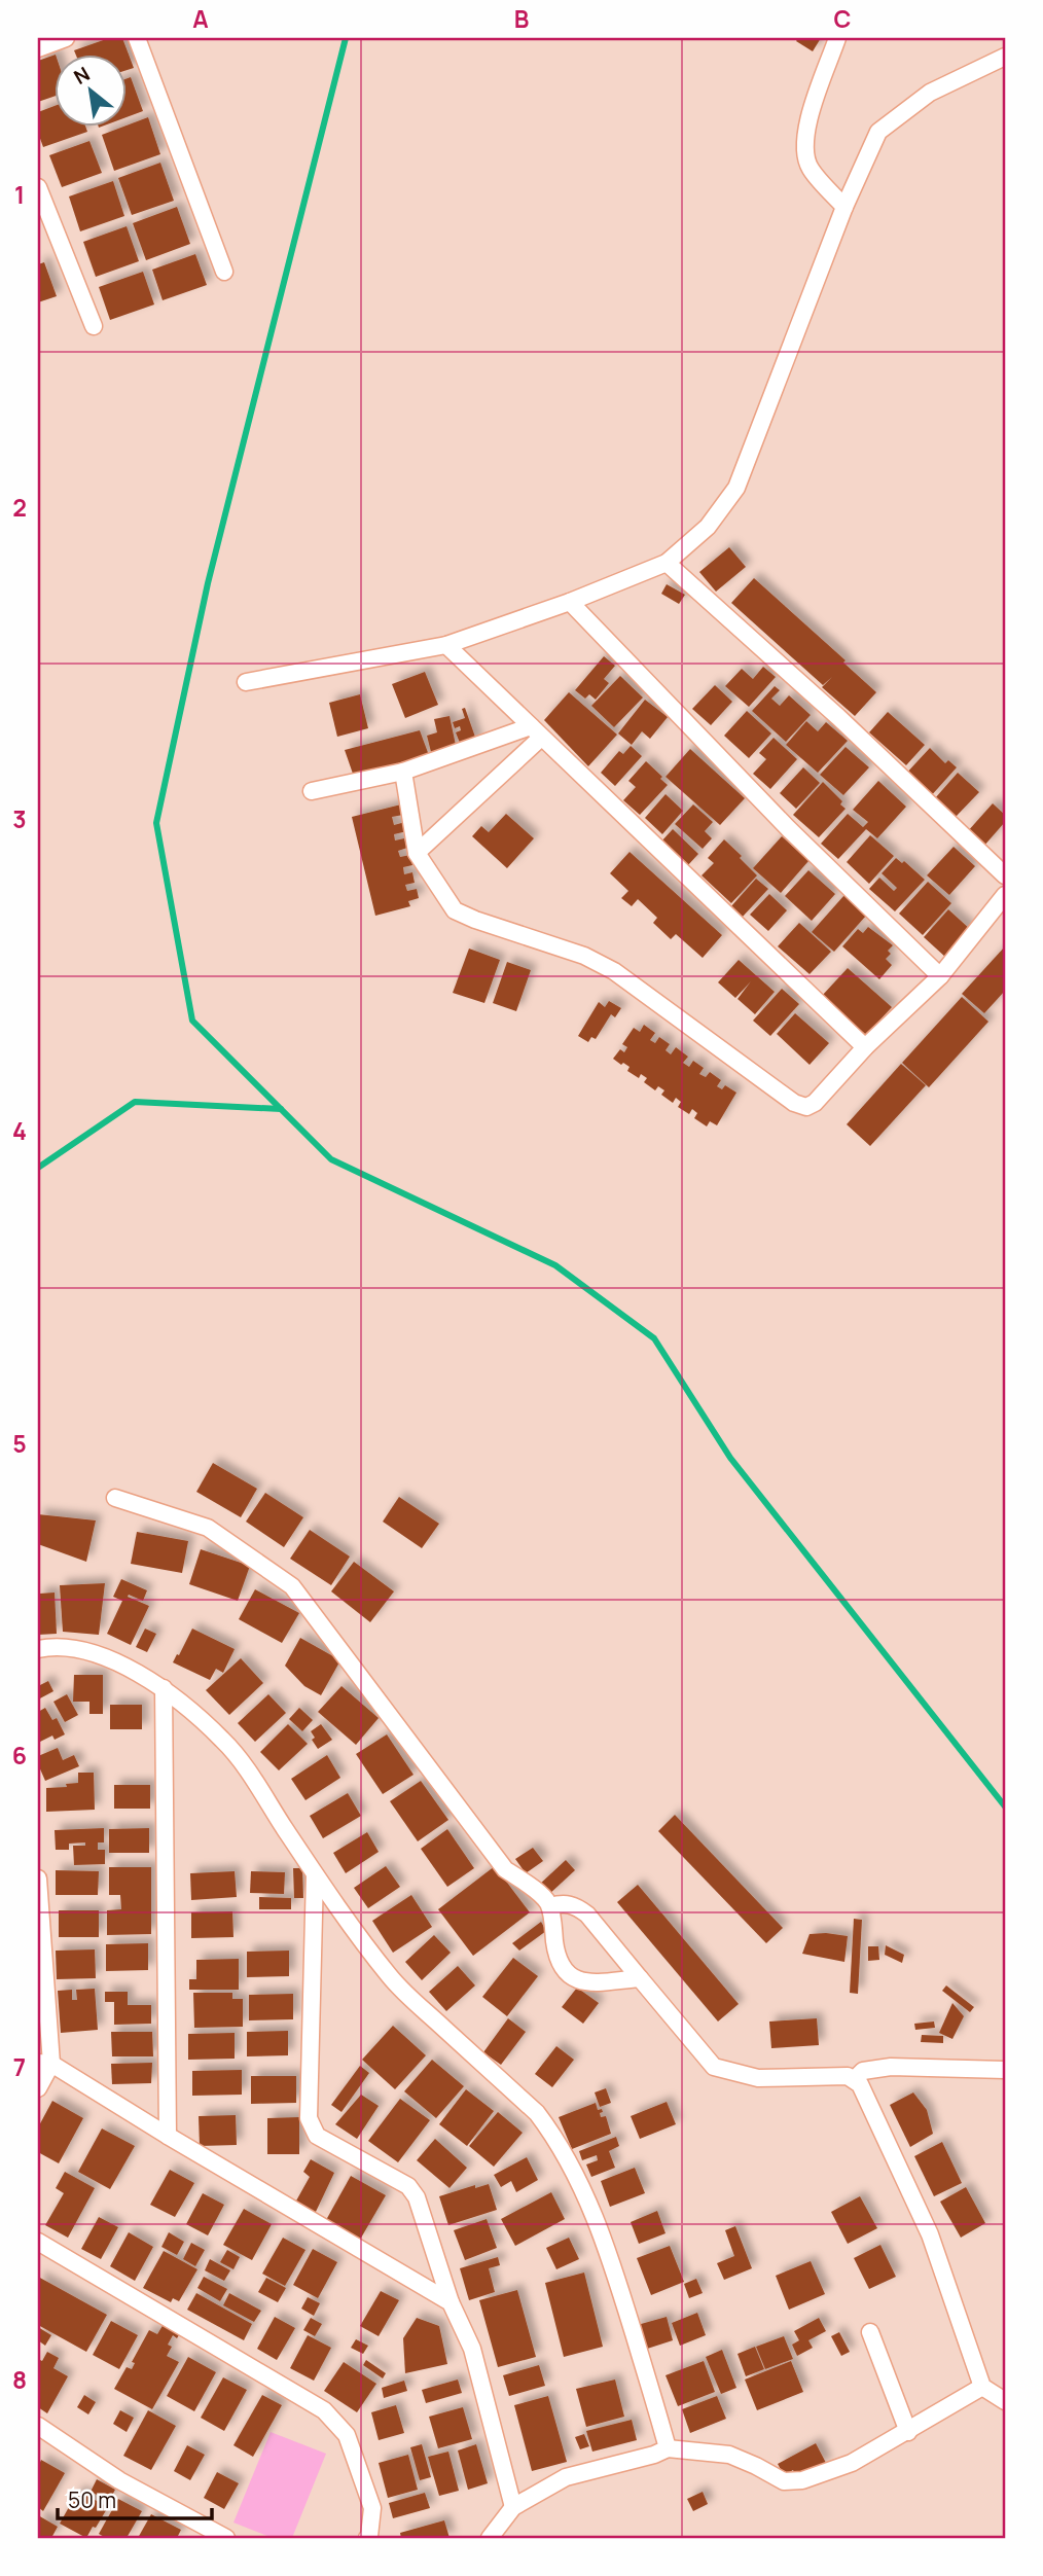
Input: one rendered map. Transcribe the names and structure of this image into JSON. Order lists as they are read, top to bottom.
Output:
{
  "scale_bar": "50 m",
  "north": "top left",
  "grid": {
    "columns": ["A", "B", "C"],
    "rows": [
      "1",
      "2",
      "3",
      "4",
      "5",
      "6",
      "7",
      "8"
    ]
  }
}
